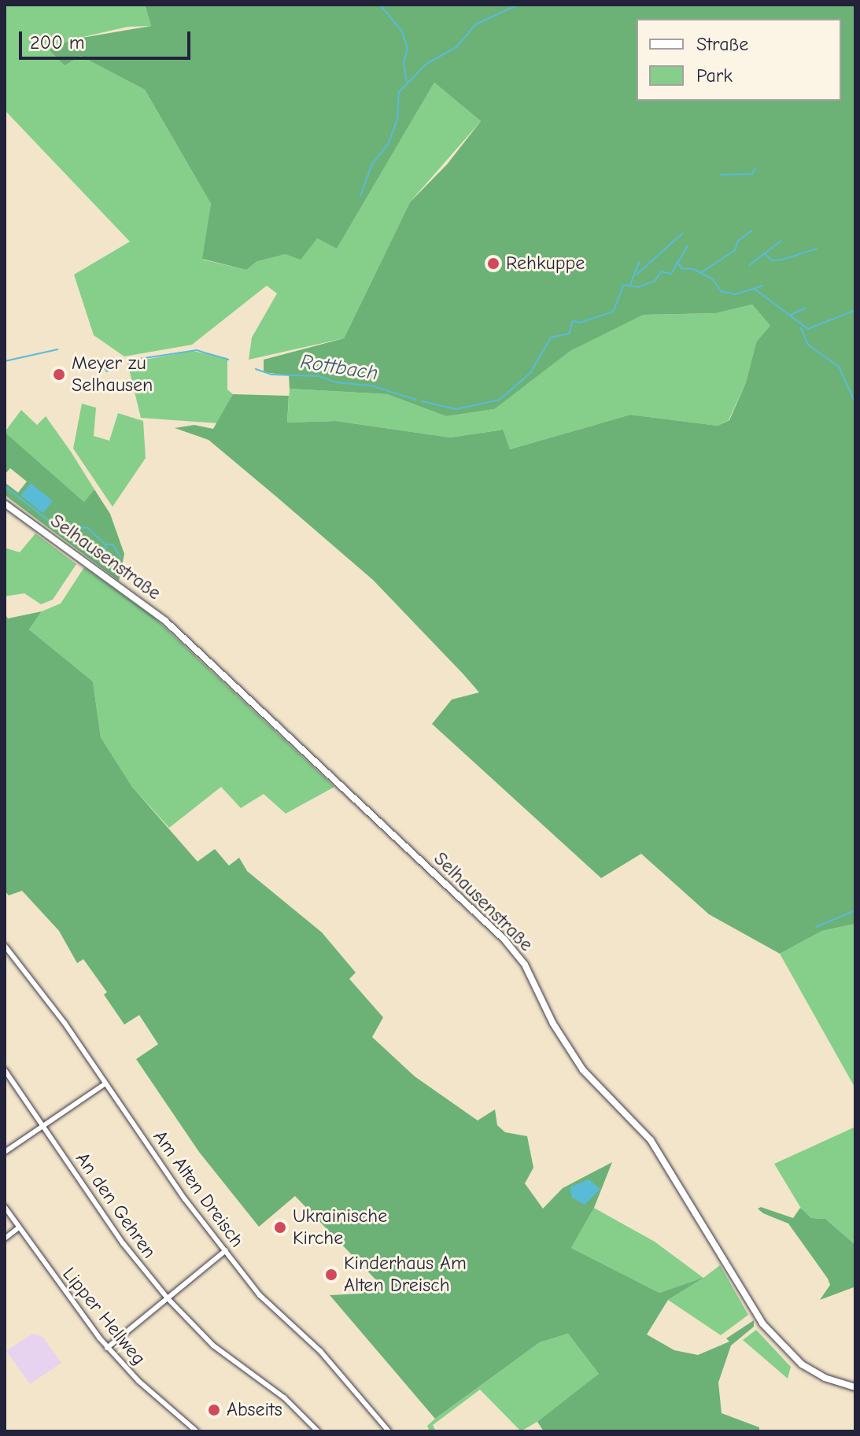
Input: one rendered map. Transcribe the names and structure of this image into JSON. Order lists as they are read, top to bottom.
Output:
{
  "streets": {
    "street": [
      "Selhausenstraße",
      "Am Alten Dreisch",
      "An den Gehren",
      "Lipper Hellweg"
    ]
  },
  "water": ["Rottbach"],
  "places": [
    "Rehkuppe",
    "Meyer zu Selhausen",
    "Ukrainische Kirche",
    "Kinderhaus Am Alten Dreisch",
    "Abseits"
  ],
  "legend": ["Straße", "Park"],
  "scale_bar": "200 m"
}
